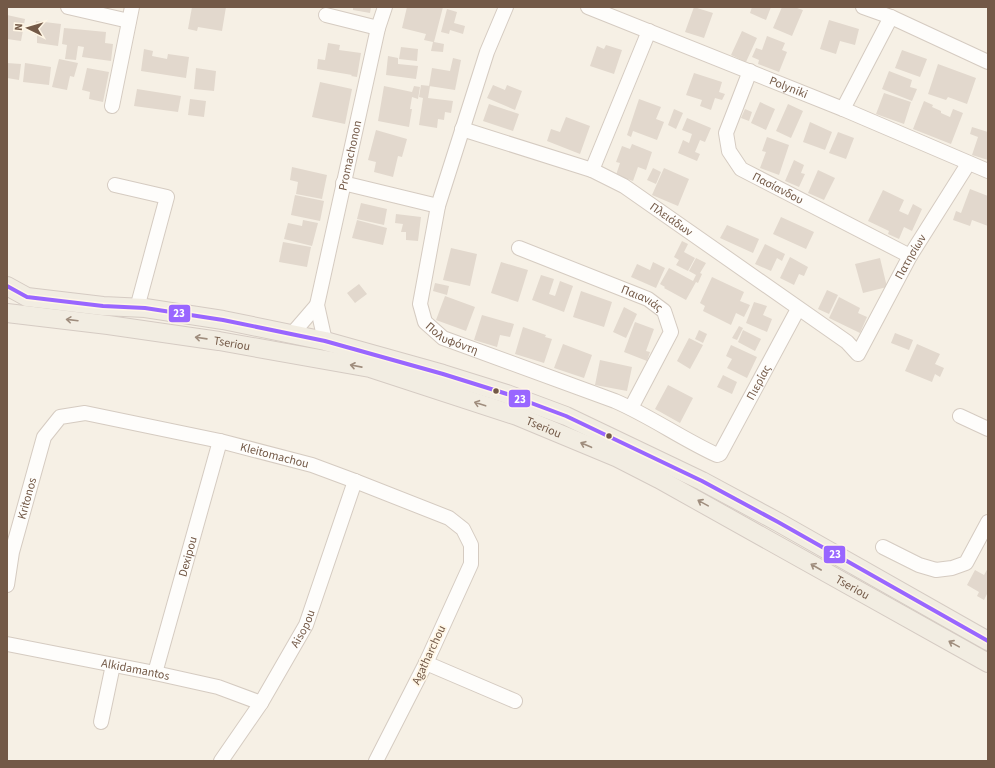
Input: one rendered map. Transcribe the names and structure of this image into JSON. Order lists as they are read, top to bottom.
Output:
{
  "streets": {
    "main road": ["Tseriou"],
    "street": [
      "Polyniki",
      "Promachonon",
      "Πασίανδου",
      "Πλειάδων",
      "Πατησίων",
      "Παιανιάς",
      "Πολυφόντη",
      "Πιερίας",
      "Kleitomachou",
      "Kritonos",
      "Dexipou",
      "Aisopou",
      "Agatharchou",
      "Alkidamantos"
    ]
  },
  "crossings": [
    ["Polyniki", "Πασίανδου"],
    ["Polyniki", "Πατησίων"],
    ["Promachonon", "Tseriou"],
    ["Πασίανδου", "Πατησίων"],
    ["Πλειάδων", "Πατησίων"],
    ["Πλειάδων", "Πολυφόντη"],
    ["Πλειάδων", "Πιερίας"],
    ["Παιανιάς", "Πολυφόντη"],
    ["Πολυφόντη", "Πιερίας"],
    ["Kleitomachou", "Kritonos"],
    ["Kleitomachou", "Dexipou"],
    ["Kleitomachou", "Aisopou"],
    ["Kleitomachou", "Agatharchou"],
    ["Dexipou", "Alkidamantos"],
    ["Aisopou", "Alkidamantos"]
  ],
  "lines": ["transit line 23"],
  "north": "left"
}
